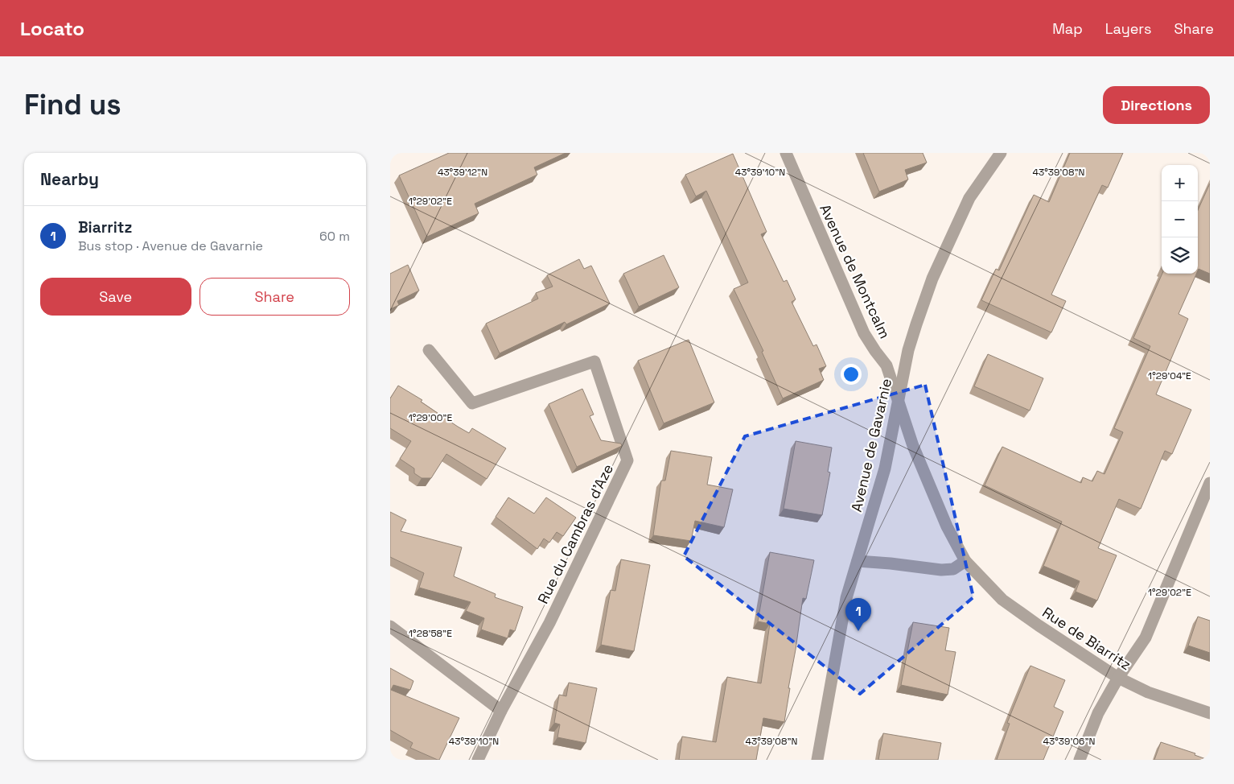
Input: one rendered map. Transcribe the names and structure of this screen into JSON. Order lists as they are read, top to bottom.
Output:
{
  "streets": {
    "street": [
      "Avenue de Montcalm",
      "Avenue de Gavarnie",
      "Rue du Cambras d'Aze",
      "Rue de Biarritz"
    ]
  },
  "crossings": [
    ["Avenue de Montcalm", "Avenue de Gavarnie"],
    ["Avenue de Montcalm", "Rue de Biarritz"],
    ["Avenue de Gavarnie", "Rue de Biarritz"]
  ],
  "page": {
    "header": "Locato",
    "nav": ["Map", "Layers", "Share"],
    "buttons": [
      "Directions",
      ["Save", "Share"]
    ],
    "title": "Find us",
    "heading": "Nearby",
    "map_buttons": ["+", "−"],
    "list": [
      {
        "mark": "1",
        "name": "Biarritz",
        "note": "Bus stop · Avenue de Gavarnie",
        "value": "60 m"
      }
    ],
    "pins": "1"
  },
  "coordinates": [
    "43°39'12\"N",
    "43°39'10\"N",
    "43°39'08\"N",
    "1°29'02\"E",
    "1°29'04\"E",
    "1°29'00\"E",
    "1°28'58\"E",
    "43°39'06\"N"
  ]
}
